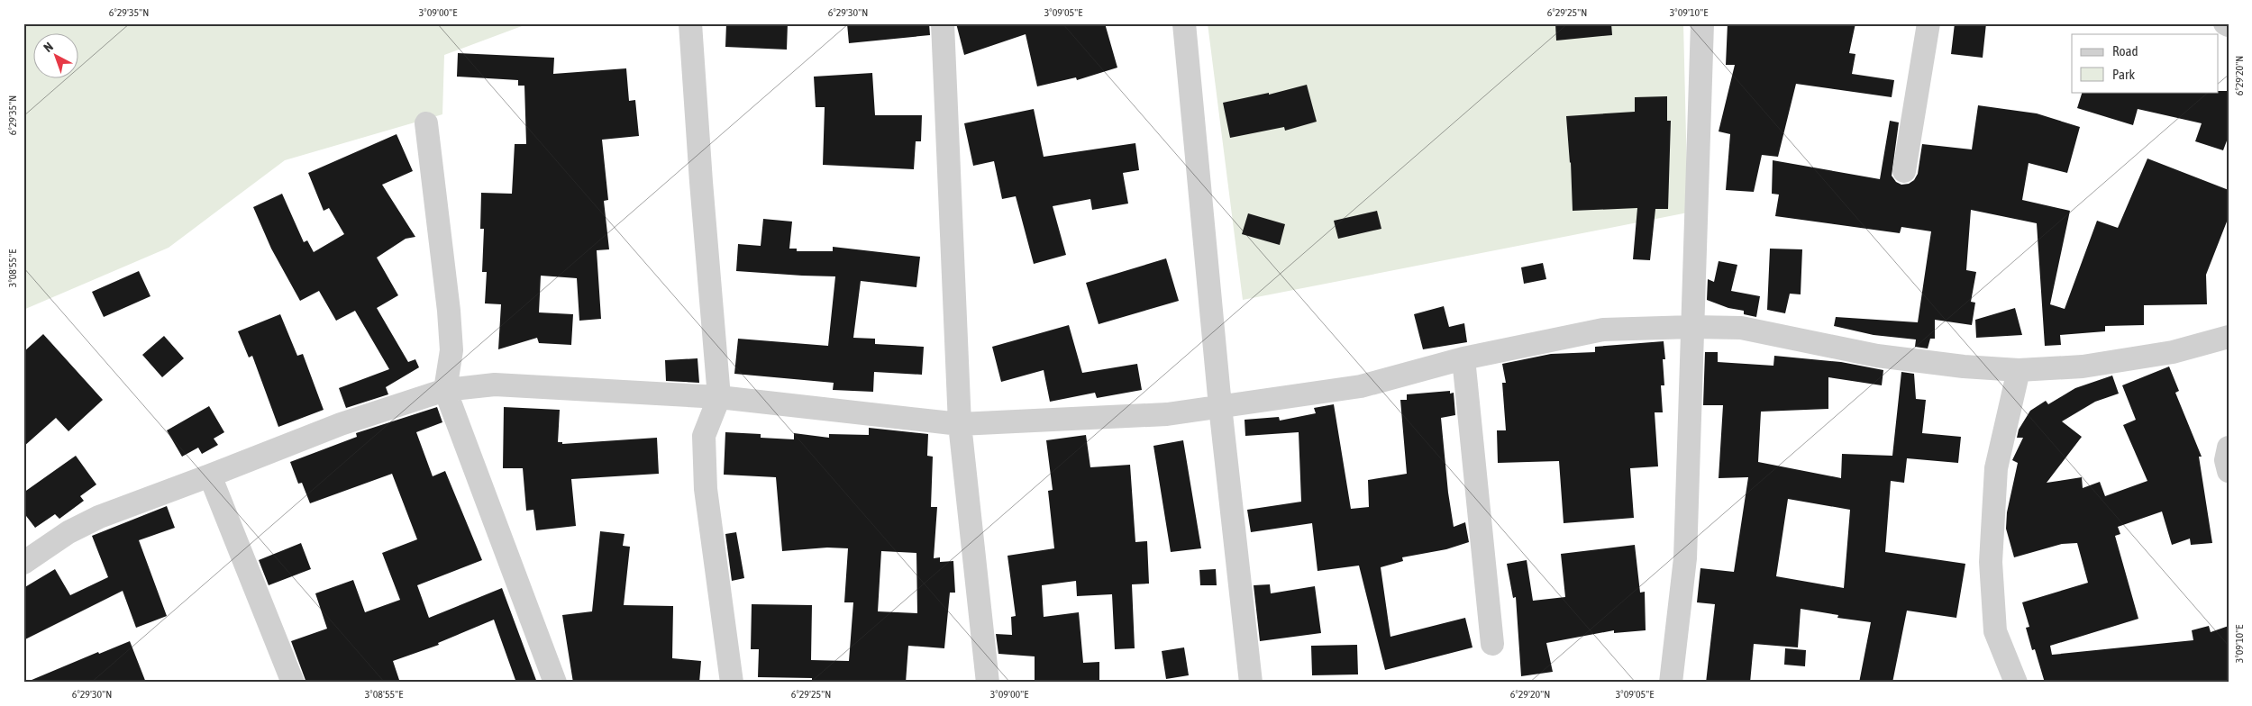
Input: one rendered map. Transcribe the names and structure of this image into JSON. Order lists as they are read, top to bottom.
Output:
{
  "legend": ["Road", "Park"],
  "north": "top left",
  "coordinates": [
    "6°29'35\"N",
    "3°09'00\"E",
    "6°29'30\"N",
    "3°09'05\"E",
    "6°29'25\"N",
    "3°09'10\"E",
    "6°29'20\"N",
    "3°08'55\"E"
  ]
}
